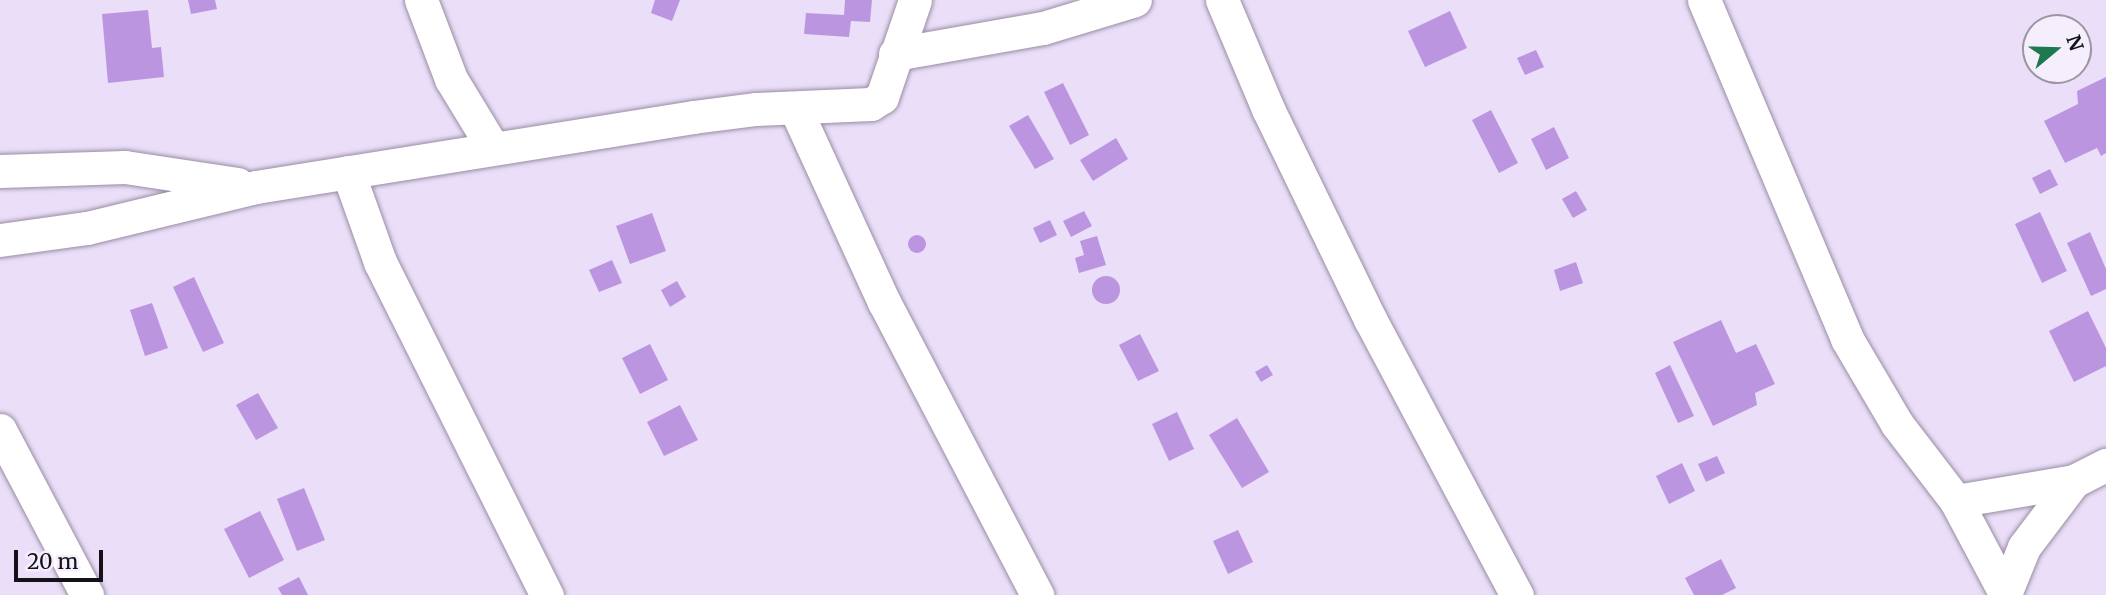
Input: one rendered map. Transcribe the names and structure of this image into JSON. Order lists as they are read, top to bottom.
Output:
{
  "scale_bar": "20 m",
  "north": "right"
}
